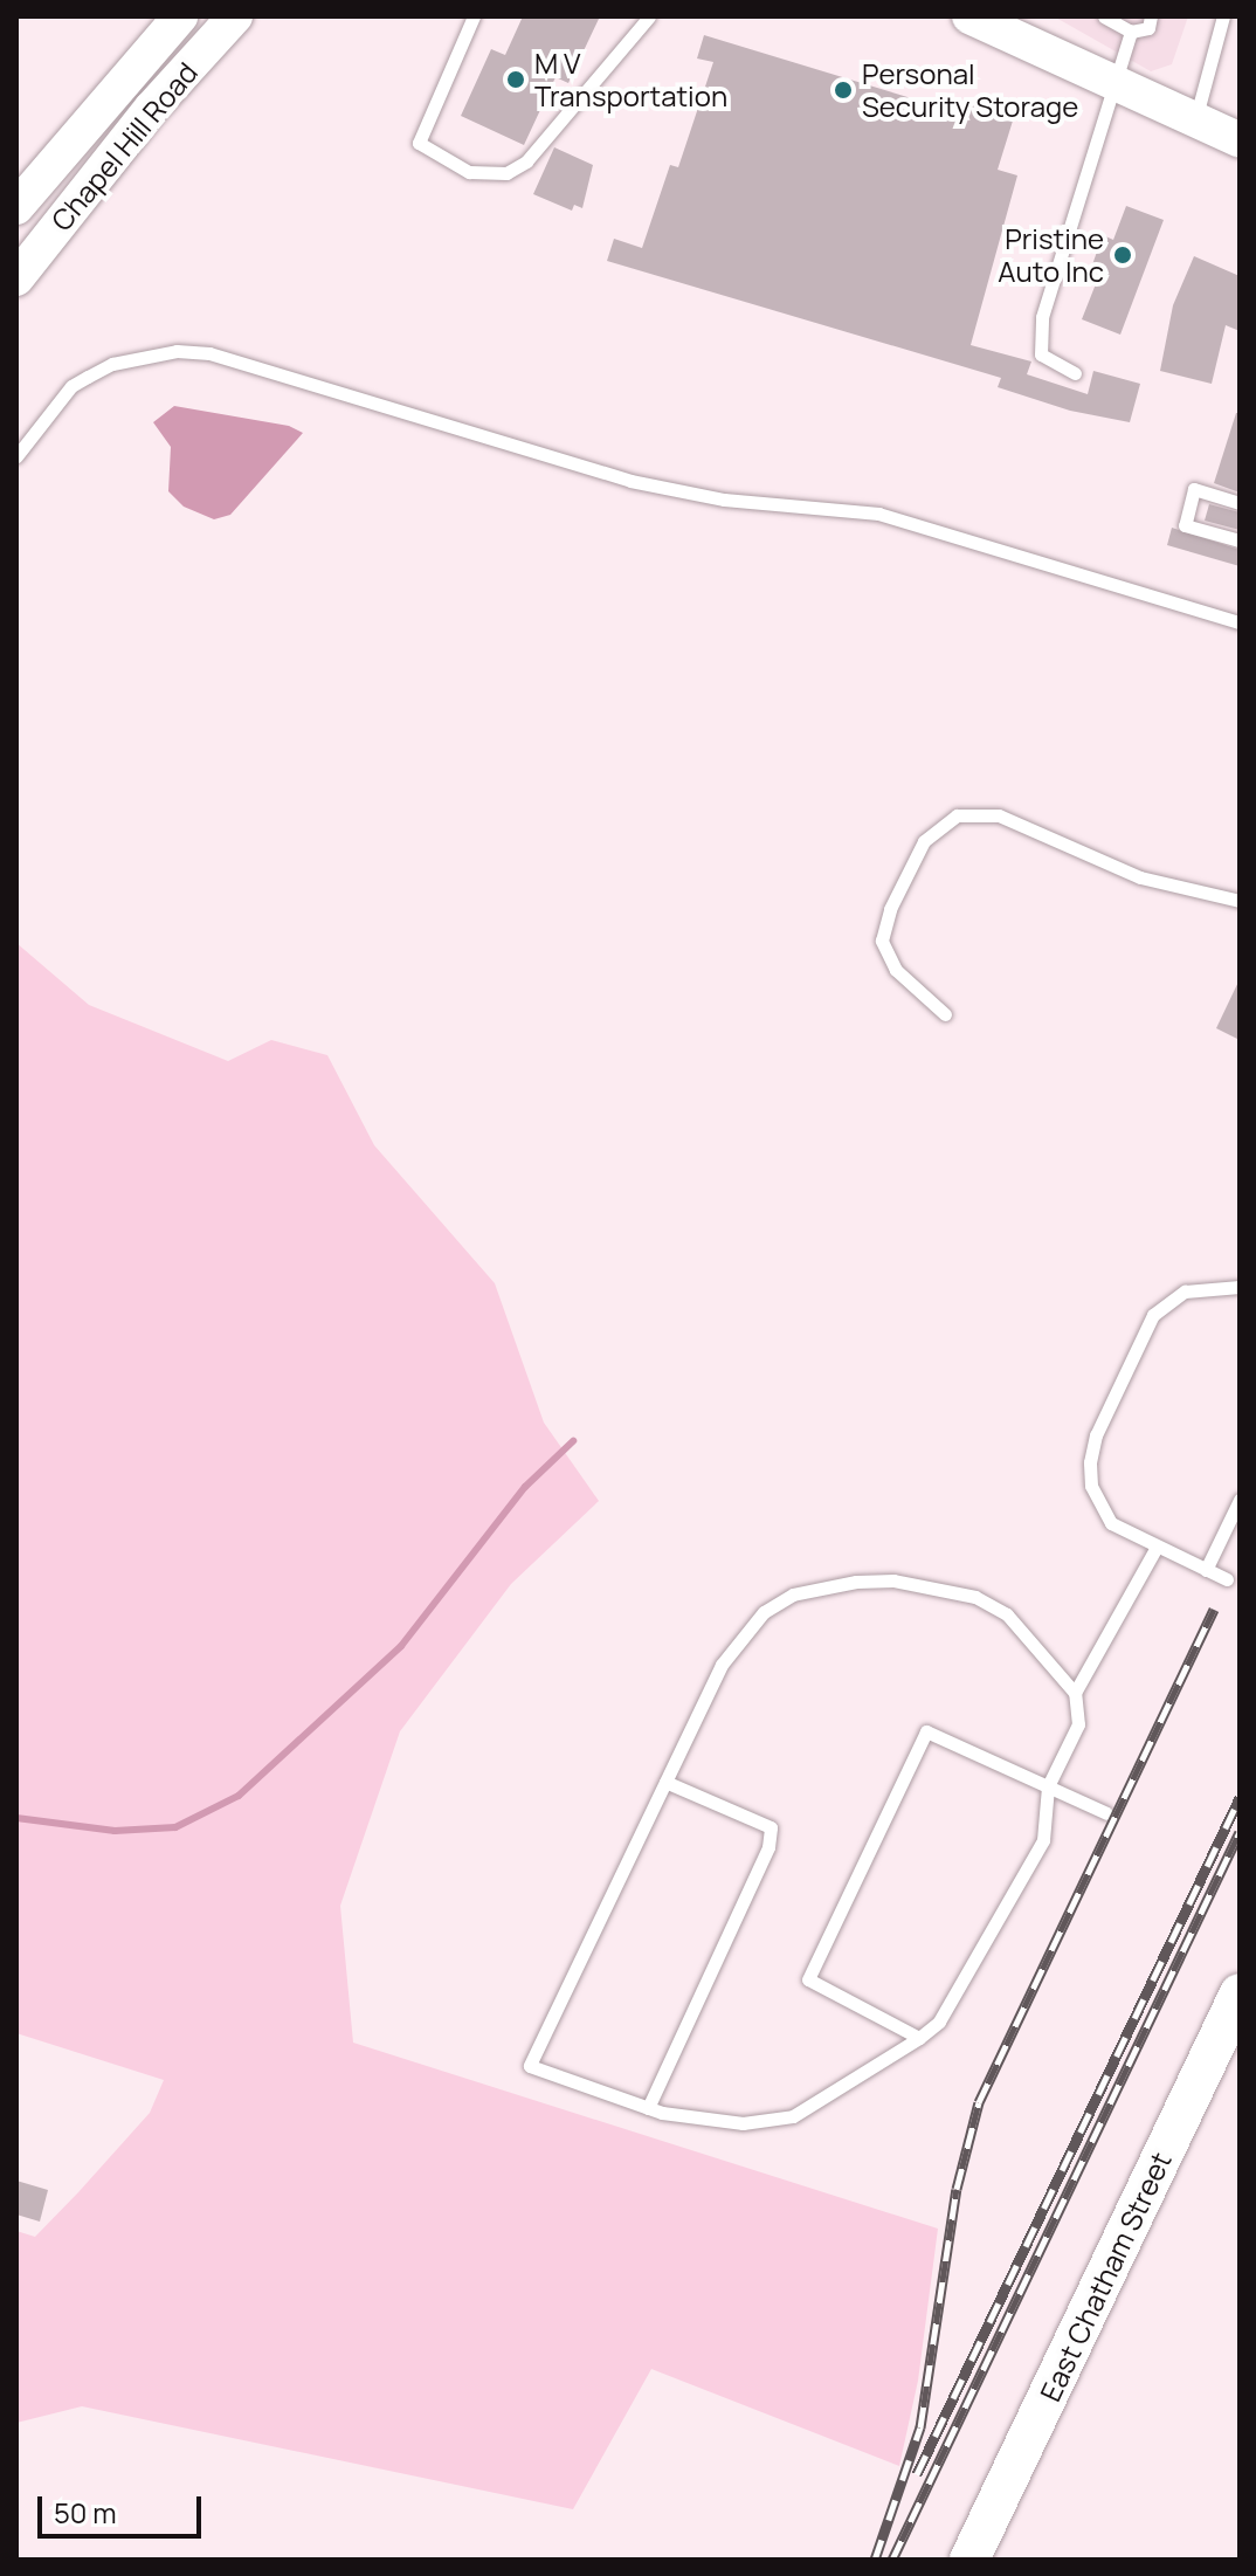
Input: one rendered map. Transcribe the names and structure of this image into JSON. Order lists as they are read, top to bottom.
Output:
{
  "streets": {
    "main road": ["Chapel Hill Road", "East Chatham Street"]
  },
  "places": ["M V Transportation", "Personal Security Storage", "Pristine Auto Inc"],
  "scale_bar": "50 m"
}
